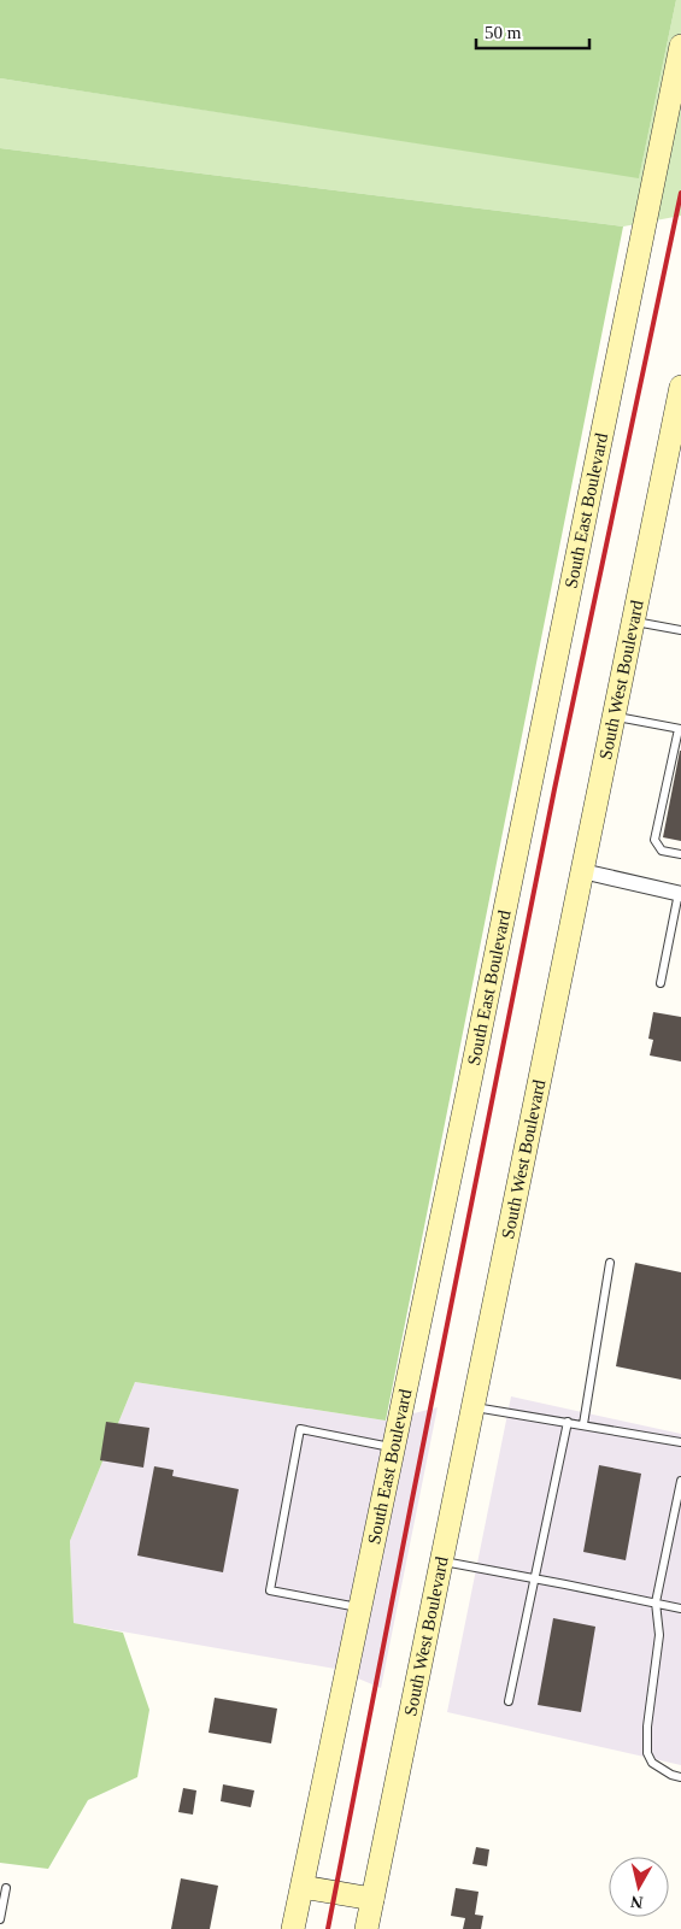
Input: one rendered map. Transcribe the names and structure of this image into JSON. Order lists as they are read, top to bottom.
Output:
{
  "streets": {
    "main road": ["South East Boulevard", "South West Boulevard"]
  },
  "scale_bar": "50 m",
  "north": "bottom"
}
